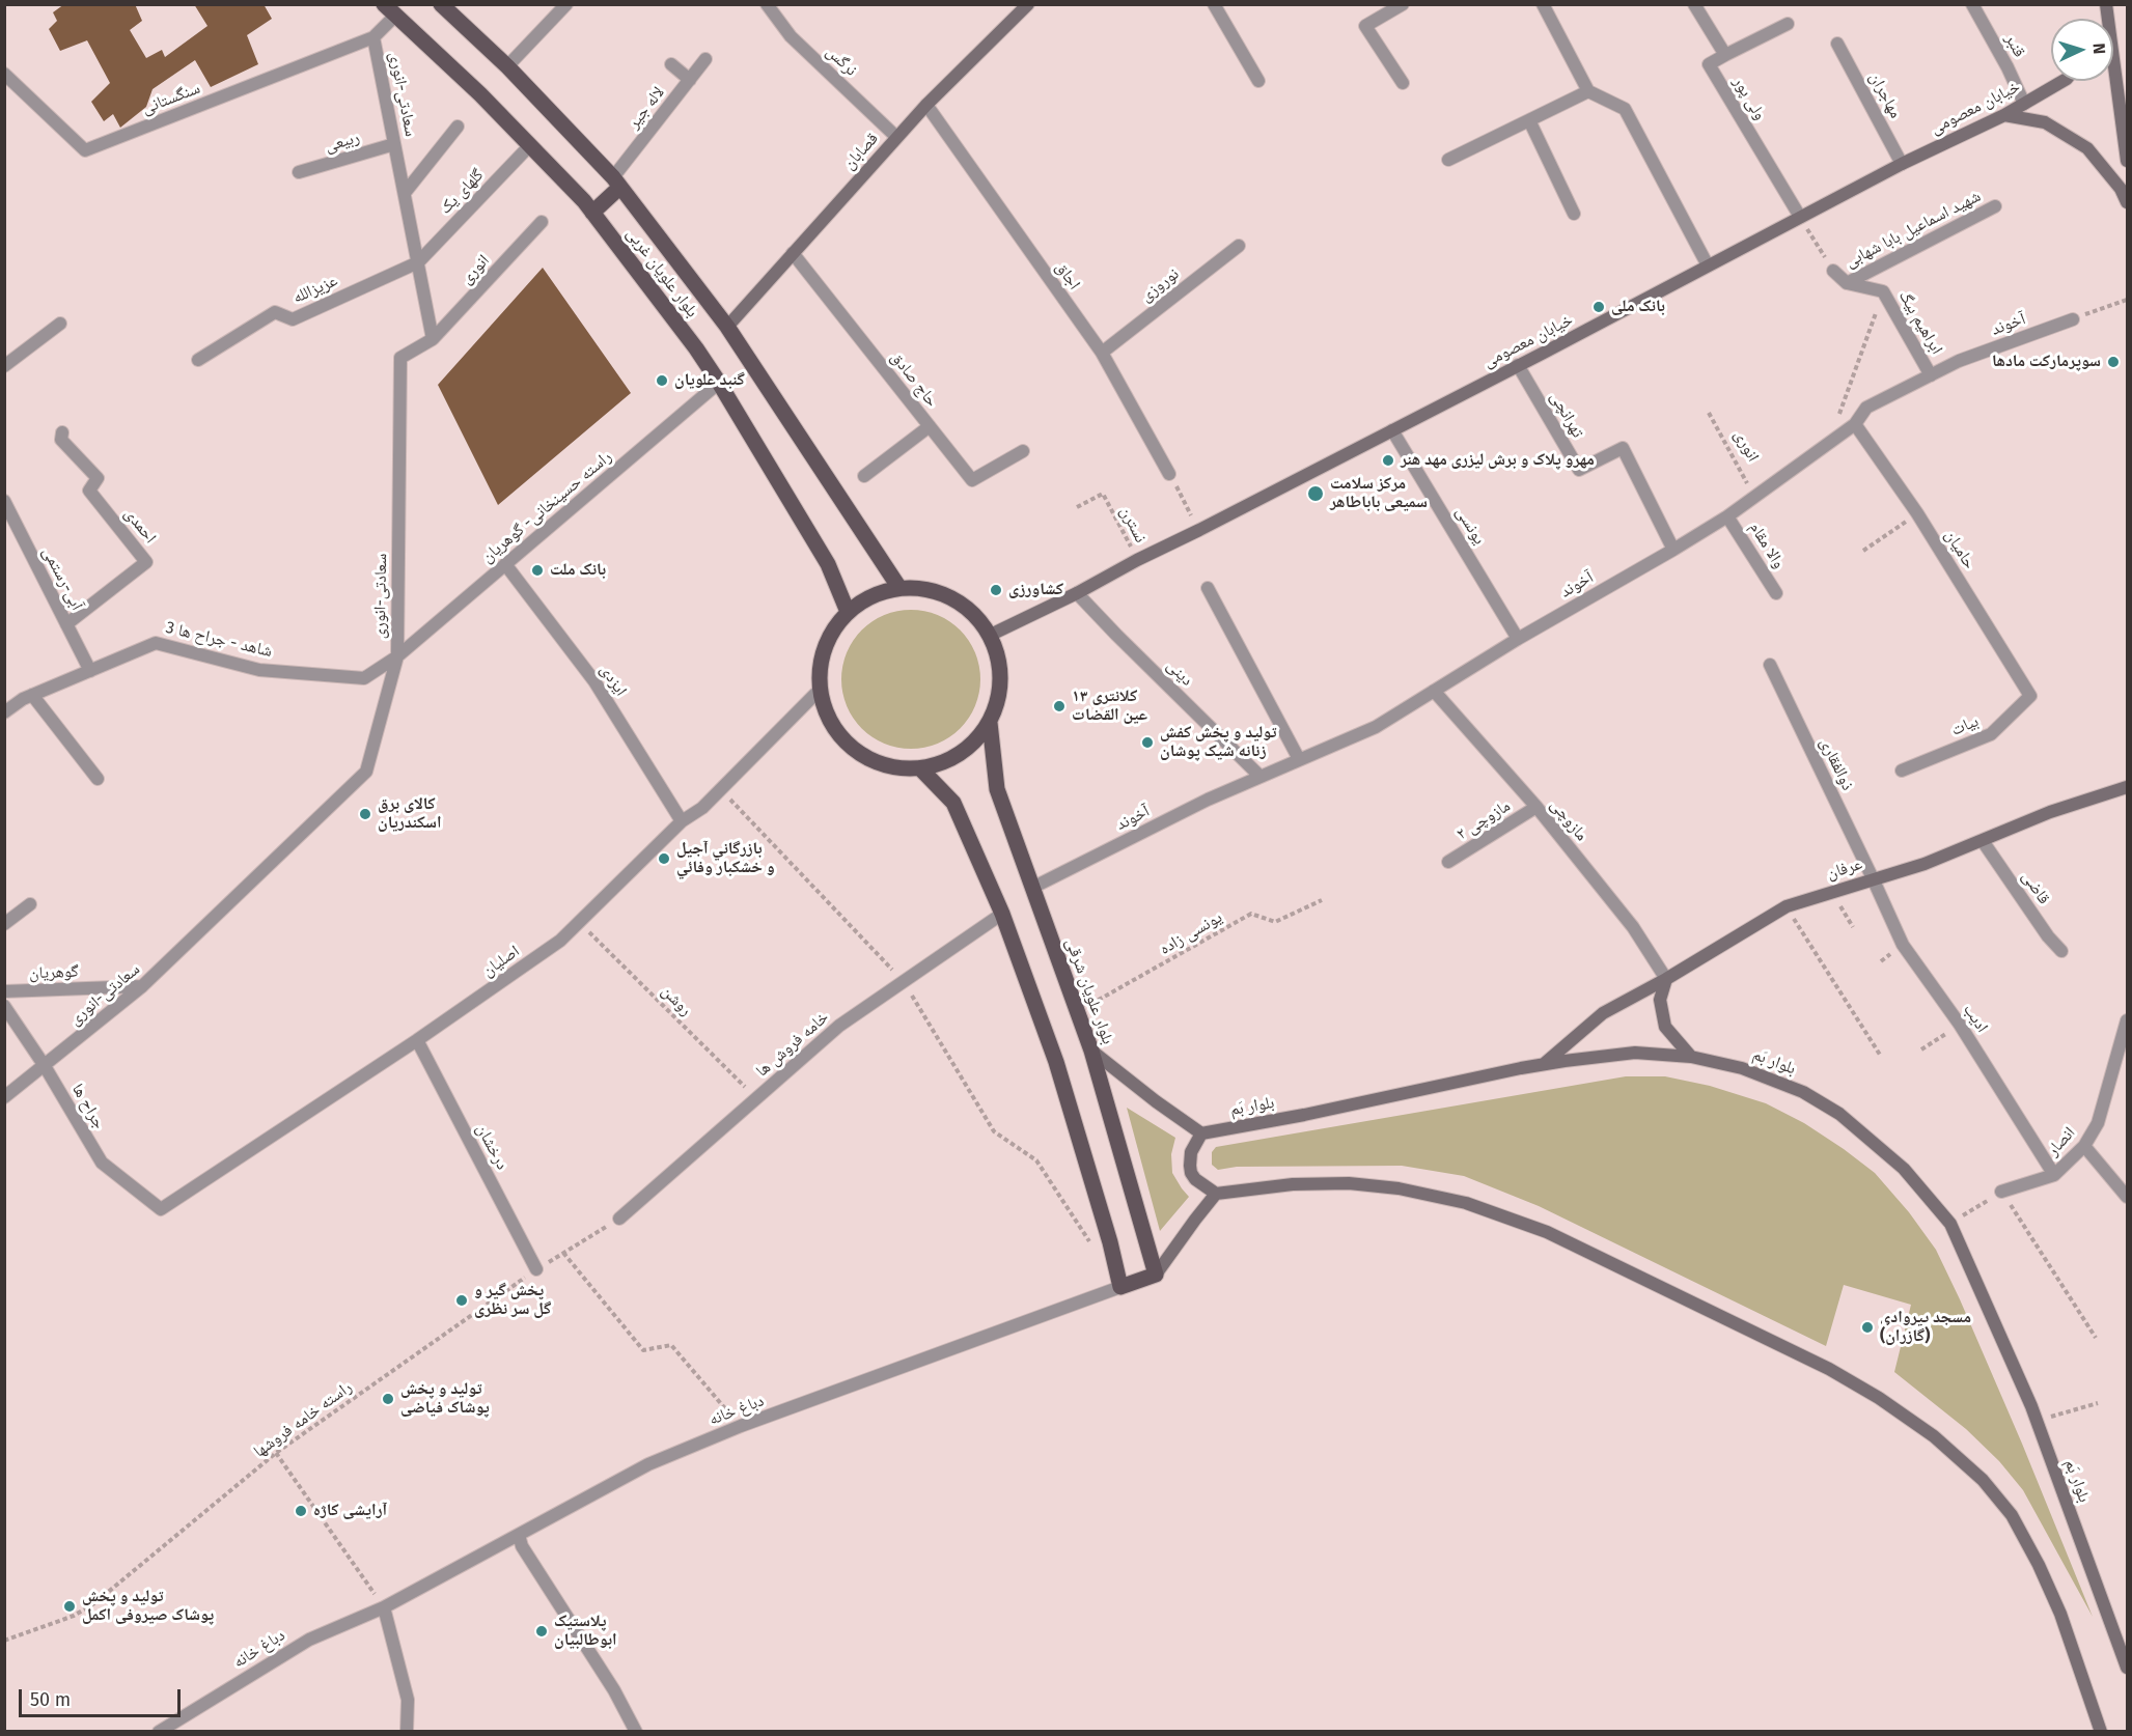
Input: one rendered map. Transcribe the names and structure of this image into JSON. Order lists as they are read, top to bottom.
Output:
{
  "streets": {
    "main road": [
      "خیابان معصومی",
      "قصابان",
      "بلوار علویان غربی",
      "عرفان",
      "بلوار علویان شرقی",
      "بلوار بَم"
    ],
    "street": [
      "قنبر",
      "نرگس",
      "سعادتی-انوری",
      "مهاجران",
      "سنگستانی",
      "ولی پور",
      "لاله جیر",
      "ربیعی",
      "گلهای یک",
      "شهید اسماعیل بابا شهابی",
      "انوری",
      "اجاق",
      "نوروزی",
      "عزیزالله",
      "ابراهیم بیگ",
      "آخوند",
      "حاج صادق",
      "تهرانچی",
      "راسته حسینخانی- گوهریان",
      "احمدی",
      "یونسی",
      "والا مقام",
      "حامیان",
      "آبی-رستمی",
      "شاهد - جراح ها 3",
      "دینی",
      "ایزدی",
      "بیات",
      "ذوالفقاری",
      "مازوچی ۲",
      "مازوچی",
      "قاضی",
      "اصلیان",
      "گوهریان",
      "ادیب",
      "خامه فروش ها",
      "جراح ها",
      "انصار",
      "درخشان",
      "دباغ خانه"
    ],
    "path": [
      "نسترن",
      "یونسی زاده",
      "روشن",
      "راسته خامه فروشها"
    ]
  },
  "crossings": [
    ["قنبر", "خیابان معصومی"],
    ["نرگس", "قصابان"],
    ["سعادتی-انوری", "سنگستانی"],
    ["سعادتی-انوری", "ربیعی"],
    ["سعادتی-انوری", "گلهای یک"],
    ["سعادتی-انوری", "انوری"],
    ["سعادتی-انوری", "بلوار علویان غربی"],
    ["سعادتی-انوری", "عزیزالله"],
    ["سعادتی-انوری", "راسته حسینخانی- گوهریان"],
    ["سعادتی-انوری", "شاهد - جراح ها 3"],
    ["سعادتی-انوری", "گوهریان"],
    ["سعادتی-انوری", "جراح ها"],
    ["مهاجران", "خیابان معصومی"],
    ["ولی پور", "خیابان معصومی"],
    ["لاله جیر", "بلوار علویان غربی"],
    ["خیابان معصومی", "بلوار علویان غربی"],
    ["خیابان معصومی", "تهرانچی"],
    ["خیابان معصومی", "نسترن"],
    ["خیابان معصومی", "یونسی"],
    ["خیابان معصومی", "دینی"],
    ["خیابان معصومی", "اصلیان"],
    ["خیابان معصومی", "بلوار علویان شرقی"],
    ["قصابان", "بلوار علویان غربی"],
    ["قصابان", "اجاق"],
    ["قصابان", "حاج صادق"],
    ["گلهای یک", "بلوار علویان غربی"],
    ["گلهای یک", "عزیزالله"],
    ["شهید اسماعیل بابا شهابی", "ابراهیم بیگ"],
    ["انوری", "آخوند"],
    ["بلوار علویان غربی", "راسته حسینخانی- گوهریان"],
    ["بلوار علویان غربی", "اصلیان"],
    ["بلوار علویان غربی", "بلوار علویان شرقی"],
    ["اجاق", "نوروزی"],
    ["ابراهیم بیگ", "آخوند"],
    ["آخوند", "تهرانچی"],
    ["آخوند", "یونسی"],
    ["آخوند", "والا مقام"],
    ["آخوند", "حامیان"],
    ["آخوند", "دینی"],
    ["آخوند", "مازوچی"],
    ["آخوند", "بلوار علویان شرقی"],
    ["راسته حسینخانی- گوهریان", "شاهد - جراح ها 3"],
    ["راسته حسینخانی- گوهریان", "ایزدی"],
    ["احمدی", "آبی-رستمی"],
    ["حامیان", "بیات"],
    ["آبی-رستمی", "شاهد - جراح ها 3"],
    ["ایزدی", "اصلیان"],
    ["ذوالفقاری", "عرفان"],
    ["ذوالفقاری", "ادیب"],
    ["مازوچی ۲", "مازوچی"],
    ["مازوچی", "عرفان"],
    ["عرفان", "قاضی"],
    ["عرفان", "ادیب"],
    ["عرفان", "بلوار بَم"],
    ["یونسی زاده", "بلوار علویان شرقی"],
    ["اصلیان", "بلوار علویان شرقی"],
    ["اصلیان", "روشن"],
    ["اصلیان", "جراح ها"],
    ["اصلیان", "درخشان"],
    ["روشن", "خامه فروش ها"],
    ["ادیب", "انصار"],
    ["خامه فروش ها", "راسته خامه فروشها"],
    ["درخشان", "راسته خامه فروشها"]
  ],
  "places": [
    "بانک ملی",
    "سوپرمارکت مادها",
    "گنبد علویان",
    "مهرو پلاک و برش لیزری مهد هنر",
    "مرکز سلامت سمیعی باباطاهر",
    "بانک ملت",
    "کشاورزی",
    "کلانتری ۱۳ عین القضات",
    "تولید و پخش کفش زنانه شیک پوشان",
    "کالای برق اسکندریان",
    "بازرگاني آجيل و خشكبار وفائي",
    "پخش گیر و گل سر نظری",
    "مسجد پیروادی (گازران)",
    "تولید و پخش پوشاک فیاضی",
    "آرایشی کاژه",
    "تولید و پخش پوشاک صیروفی اکمل",
    "پلاستیک ابوطالبیان"
  ],
  "scale_bar": "50 m",
  "north": "right"
}
